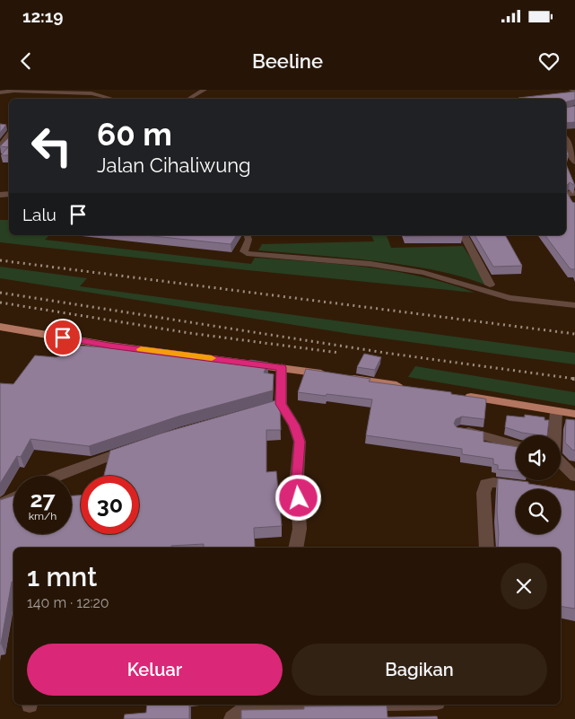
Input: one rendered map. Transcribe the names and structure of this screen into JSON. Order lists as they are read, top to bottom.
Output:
{
  "page": {
    "status": "12:19",
    "header": "Beeline",
    "turn": ["60 m", "Jalan Cihaliwung"],
    "then": "Lalu",
    "speed": "27 km/h",
    "limit": "30",
    "heading": ["1 mnt", "140 m · 12:20"],
    "buttons": ["Keluar", "Bagikan"]
  }
}
